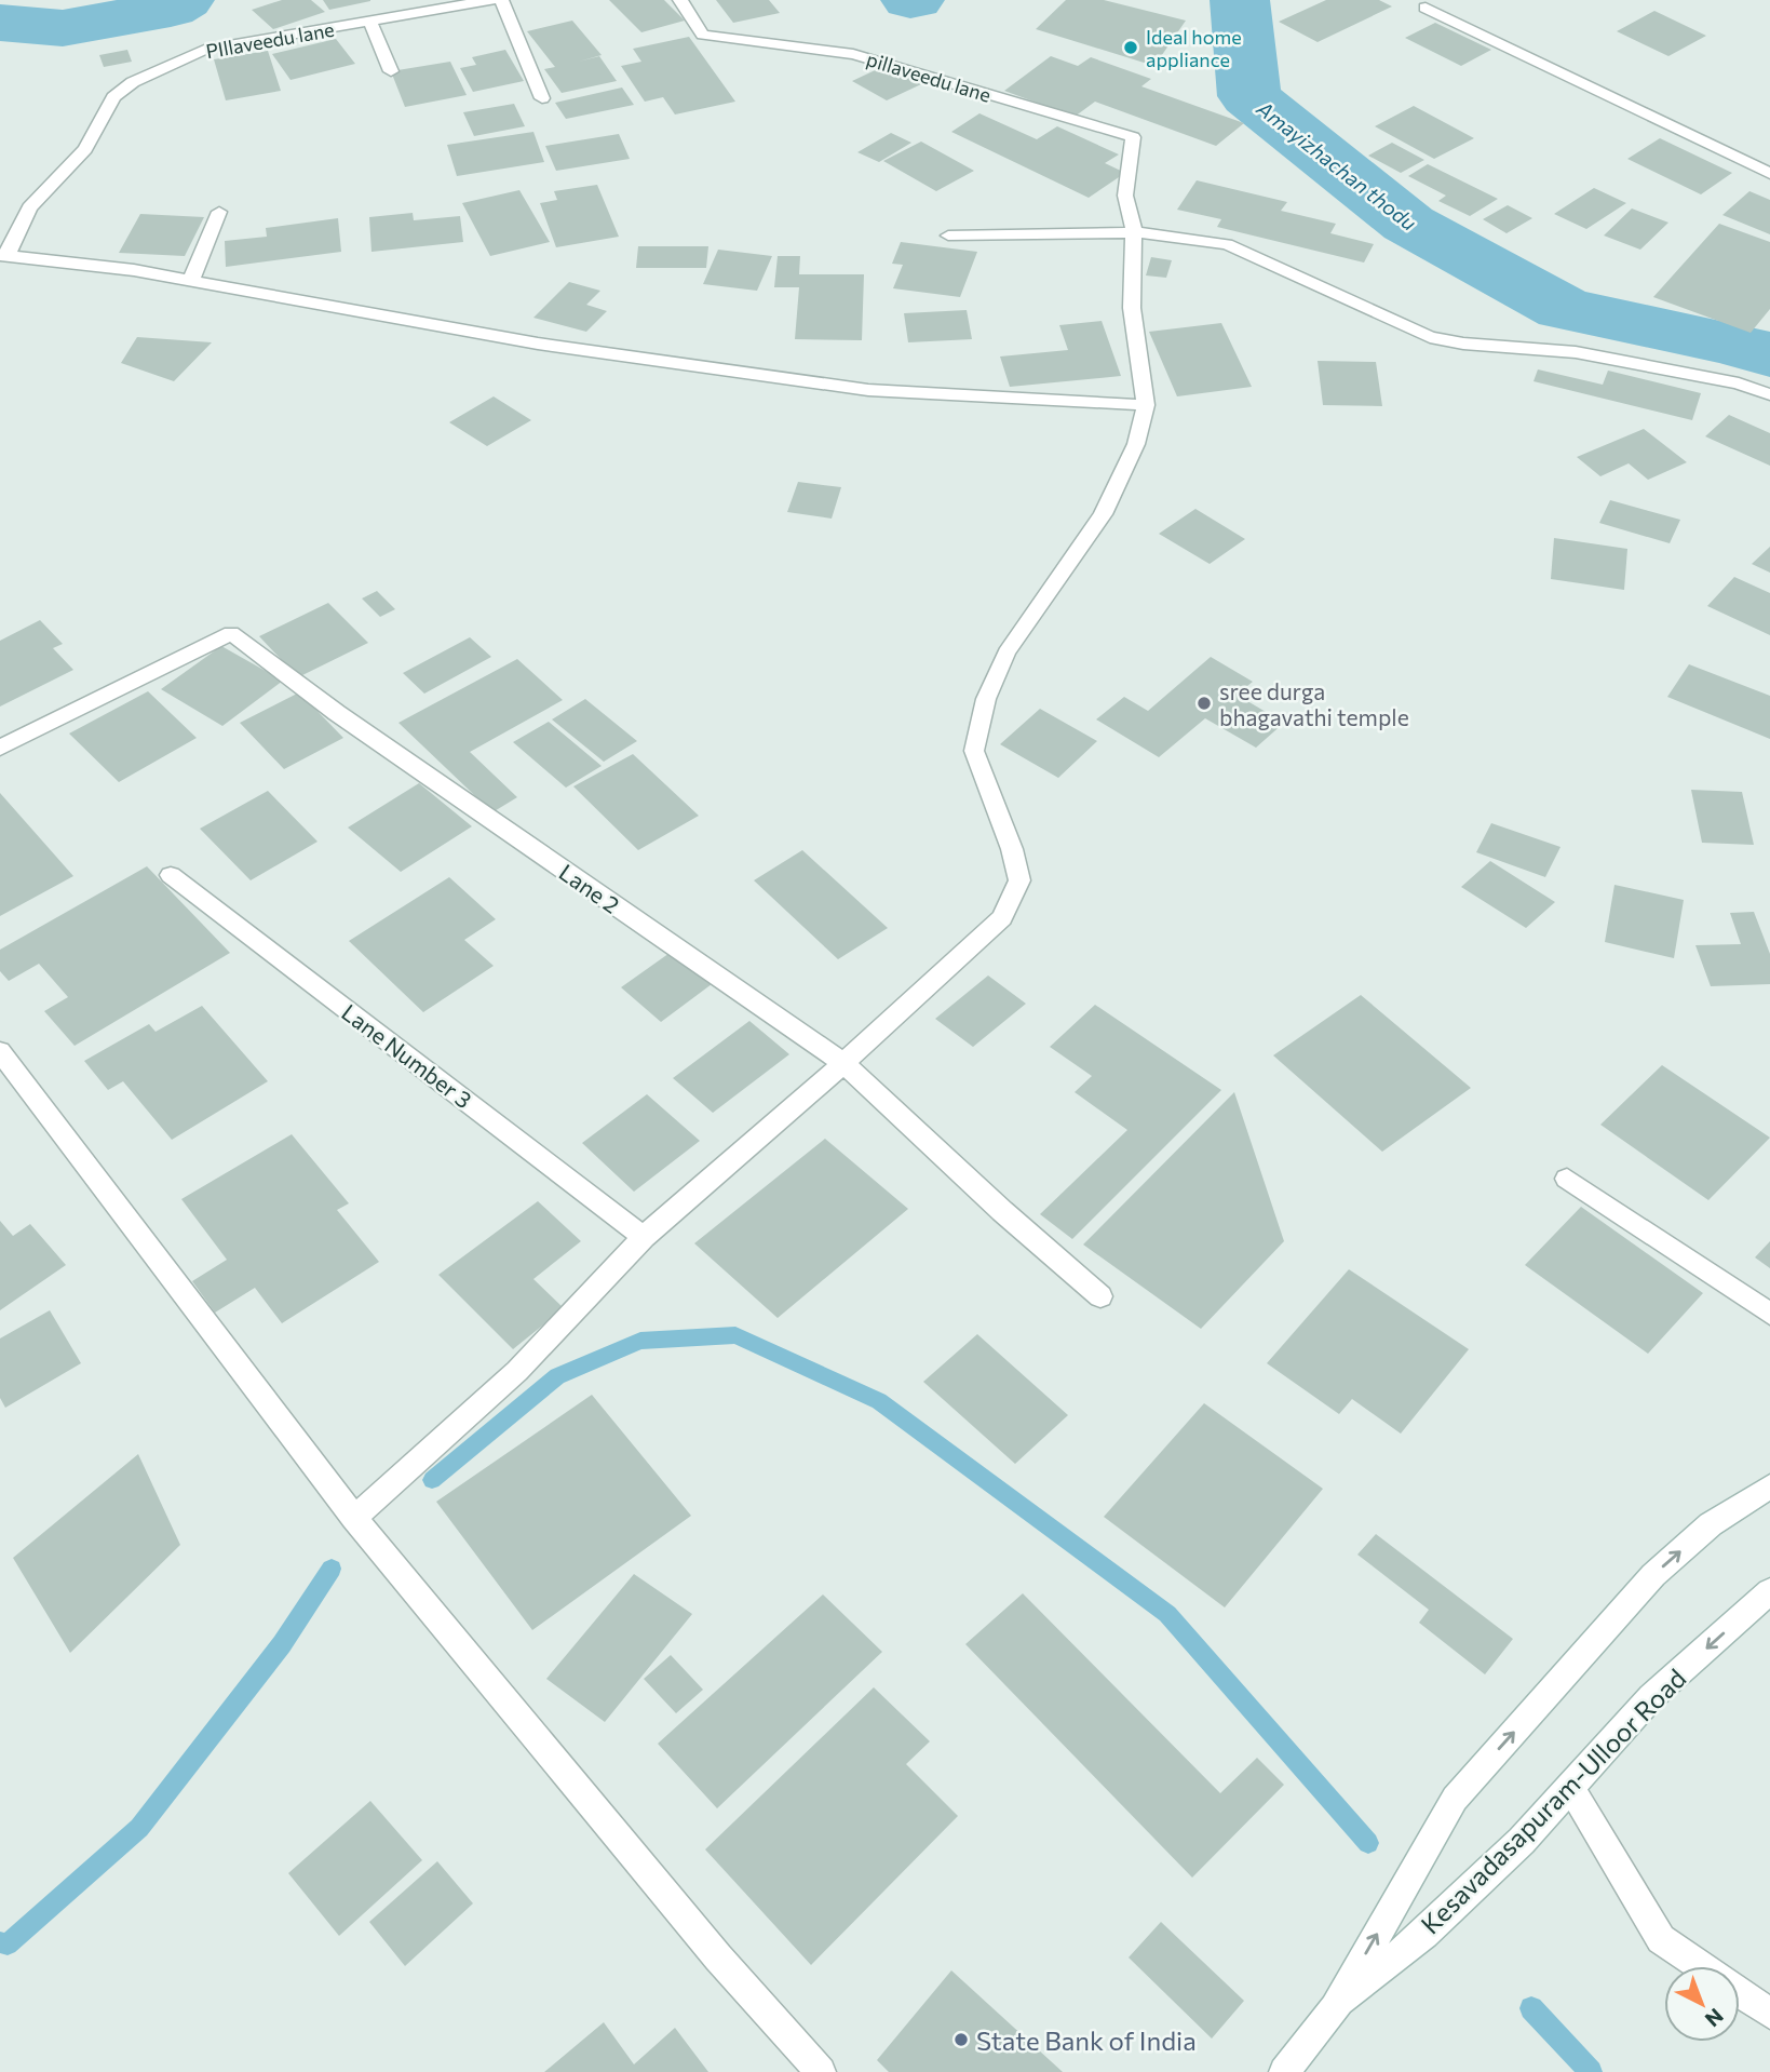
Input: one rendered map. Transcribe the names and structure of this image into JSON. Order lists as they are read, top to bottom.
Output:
{
  "streets": {
    "street": [
      "PIllaveedu lane",
      "pillaveedu lane",
      "Lane 2",
      "Lane Number 3",
      "Kesavadasapuram-Ulloor Road"
    ]
  },
  "water": ["Amayizhachan thodu"],
  "places": ["Ideal home appliance", "sree durga bhagavathi temple", "State Bank of India"],
  "north": "bottom right"
}
